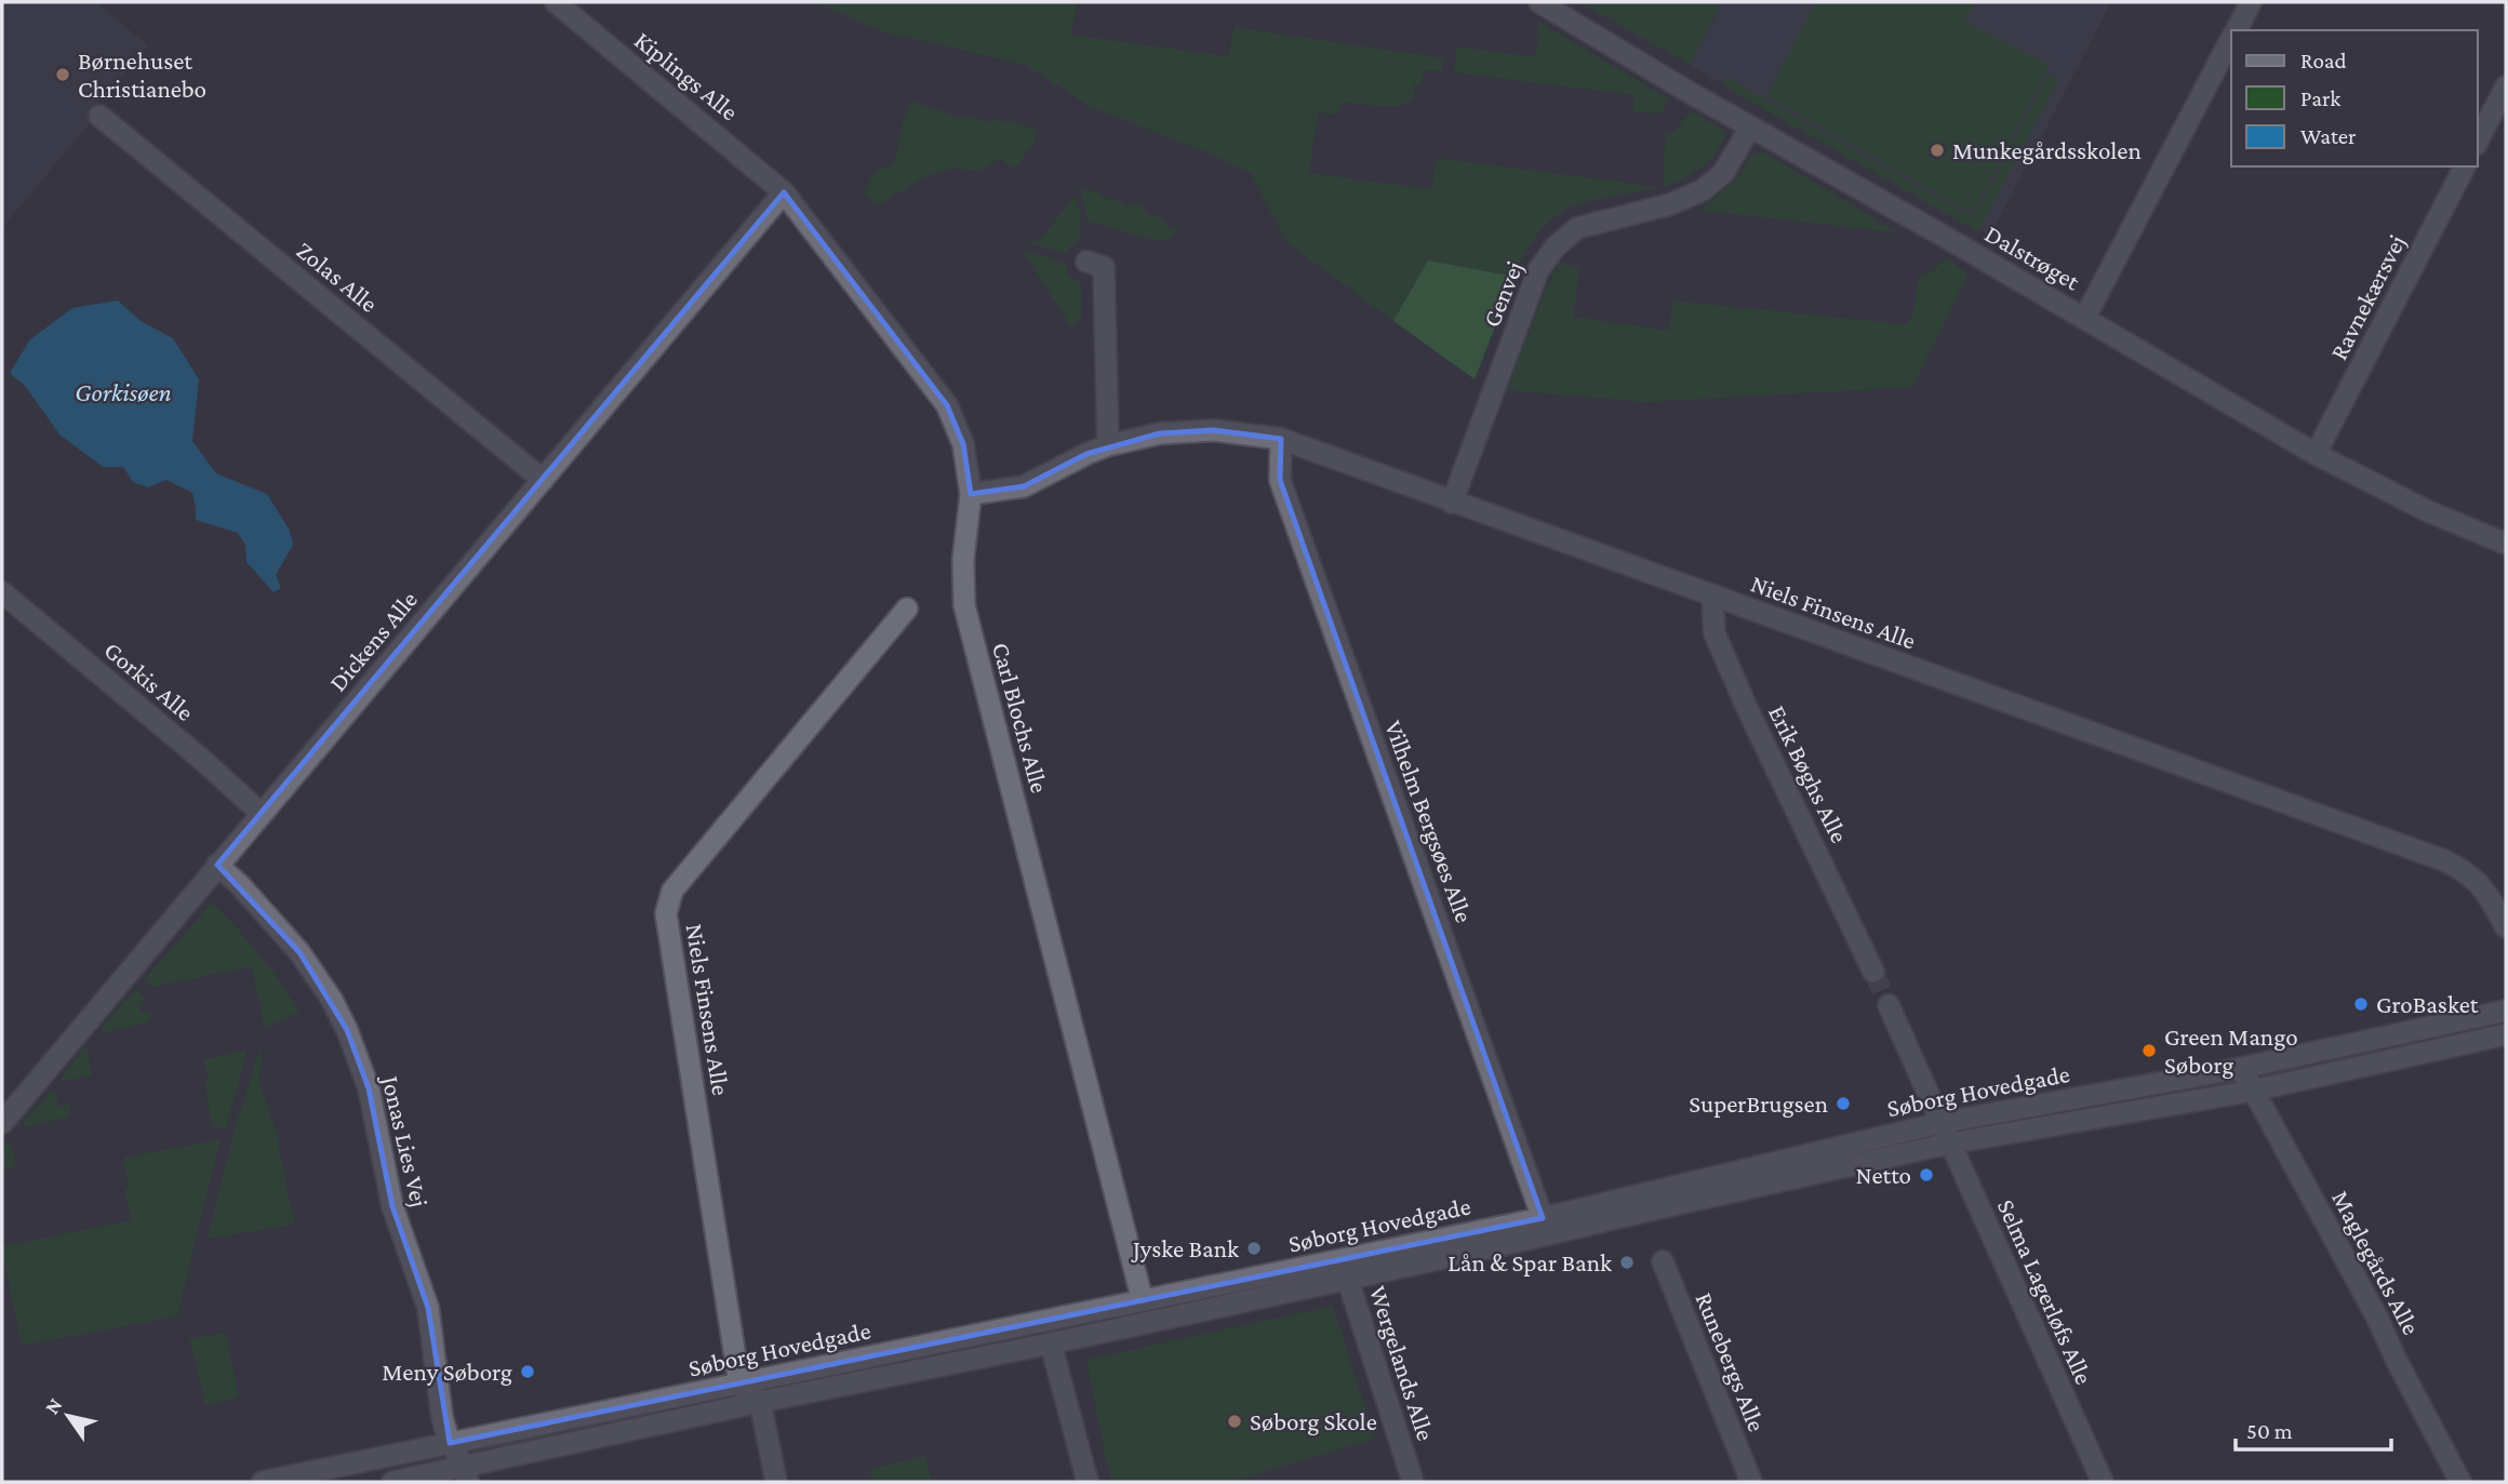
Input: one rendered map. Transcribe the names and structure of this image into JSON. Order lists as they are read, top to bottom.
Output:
{
  "streets": {
    "street": [
      "Kiplings Alle",
      "Dalstrøget",
      "Zolas Alle",
      "Genvej",
      "Ravnekærsvej",
      "Niels Finsens Alle",
      "Dickens Alle",
      "Gorkis Alle",
      "Carl Blochs Alle",
      "Erik Bøghs Alle",
      "Vilhelm Bergsøes Alle",
      "Søborg Hovedgade",
      "Jonas Lies Vej",
      "Maglegårds Alle",
      "Selma Lagerløfs Alle",
      "Runebergs Alle",
      "Wergelands Alle"
    ]
  },
  "crossings": [
    ["Kiplings Alle", "Dickens Alle"],
    ["Kiplings Alle", "Carl Blochs Alle"],
    ["Dalstrøget", "Genvej"],
    ["Dalstrøget", "Ravnekærsvej"],
    ["Zolas Alle", "Dickens Alle"],
    ["Genvej", "Niels Finsens Alle"],
    ["Niels Finsens Alle", "Carl Blochs Alle"],
    ["Niels Finsens Alle", "Erik Bøghs Alle"],
    ["Niels Finsens Alle", "Vilhelm Bergsøes Alle"],
    ["Niels Finsens Alle", "Søborg Hovedgade"],
    ["Dickens Alle", "Gorkis Alle"],
    ["Dickens Alle", "Carl Blochs Alle"],
    ["Dickens Alle", "Jonas Lies Vej"],
    ["Carl Blochs Alle", "Søborg Hovedgade"],
    ["Vilhelm Bergsøes Alle", "Søborg Hovedgade"],
    ["Søborg Hovedgade", "Jonas Lies Vej"],
    ["Søborg Hovedgade", "Maglegårds Alle"],
    ["Søborg Hovedgade", "Selma Lagerløfs Alle"],
    ["Søborg Hovedgade", "Wergelands Alle"]
  ],
  "water": ["Gorkisøen"],
  "places": [
    "Børnehuset Christianebo",
    "Munkegårdsskolen",
    "GroBasket",
    "Green Mango Søborg",
    "SuperBrugsen",
    "Netto",
    "Jyske Bank",
    "Lån & Spar Bank",
    "Meny Søborg",
    "Søborg Skole"
  ],
  "legend": ["Road", "Park", "Water"],
  "scale_bar": "50 m",
  "north": "top left"
}
